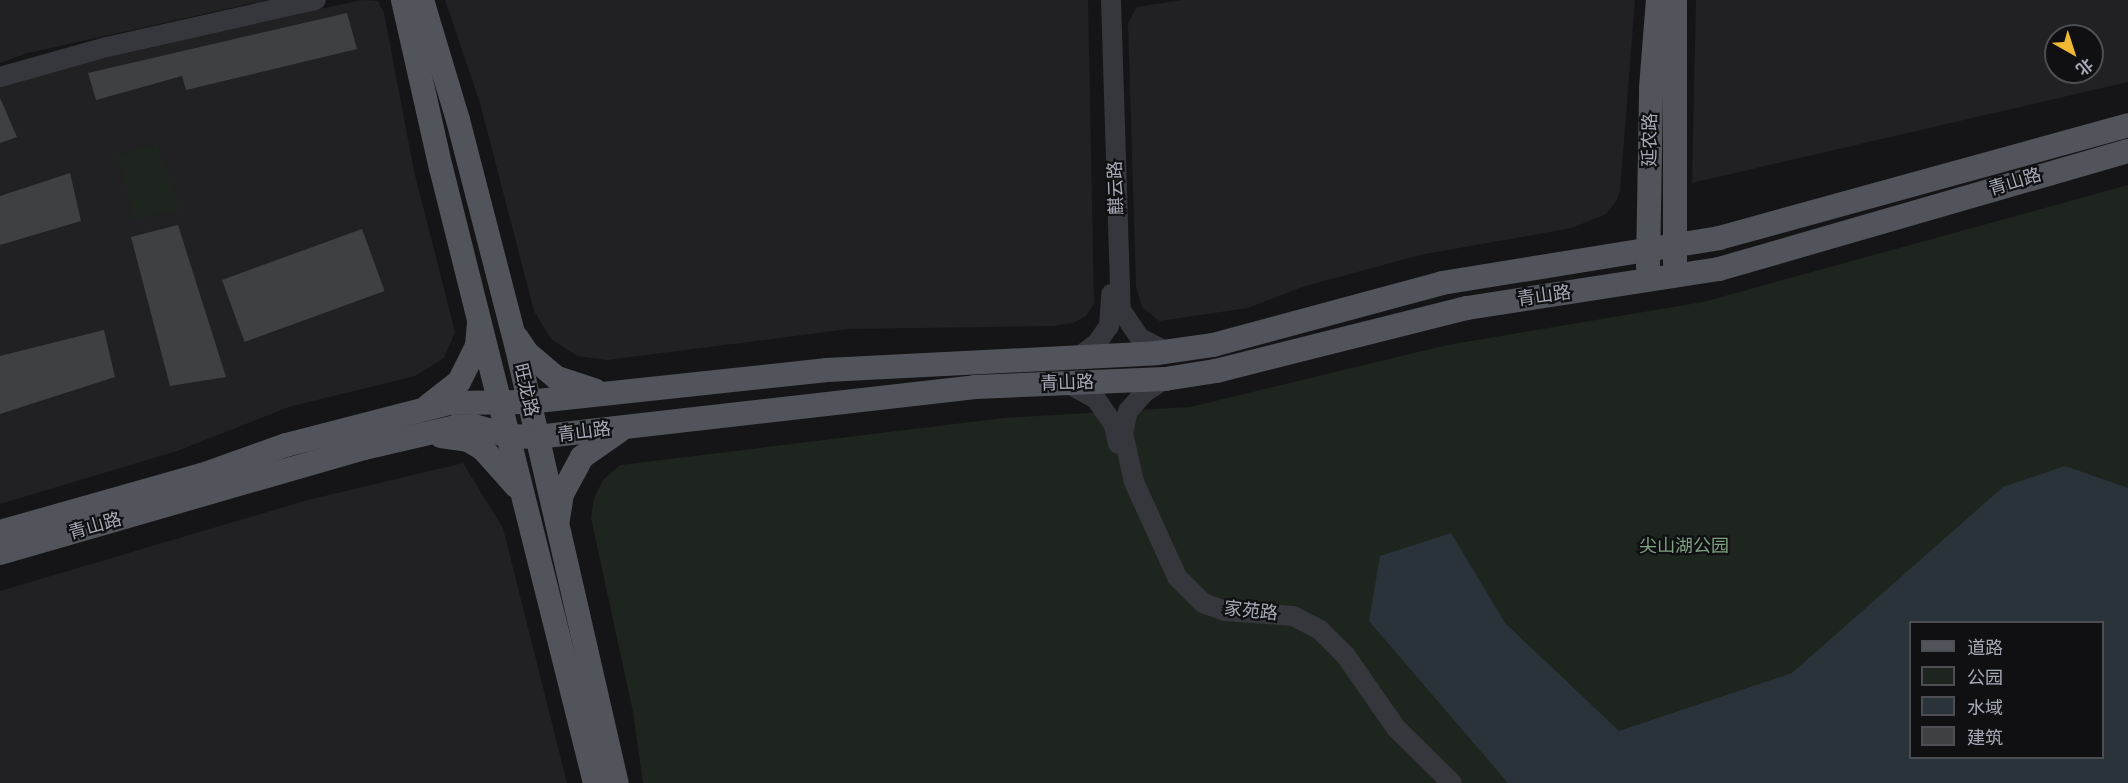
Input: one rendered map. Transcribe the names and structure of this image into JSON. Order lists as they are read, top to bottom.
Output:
{
  "streets": {
    "main road": ["延农路", "青山路", "旺龙路"],
    "street": ["麒云路", "家苑路"]
  },
  "crossings": [
    ["延农路", "青山路"],
    ["青山路", "麒云路"],
    ["青山路", "旺龙路"],
    ["青山路", "家苑路"]
  ],
  "parks": ["尖山湖公园"],
  "legend": [
    "道路",
    "公园",
    "水域",
    "建筑"
  ],
  "north": "bottom right"
}
